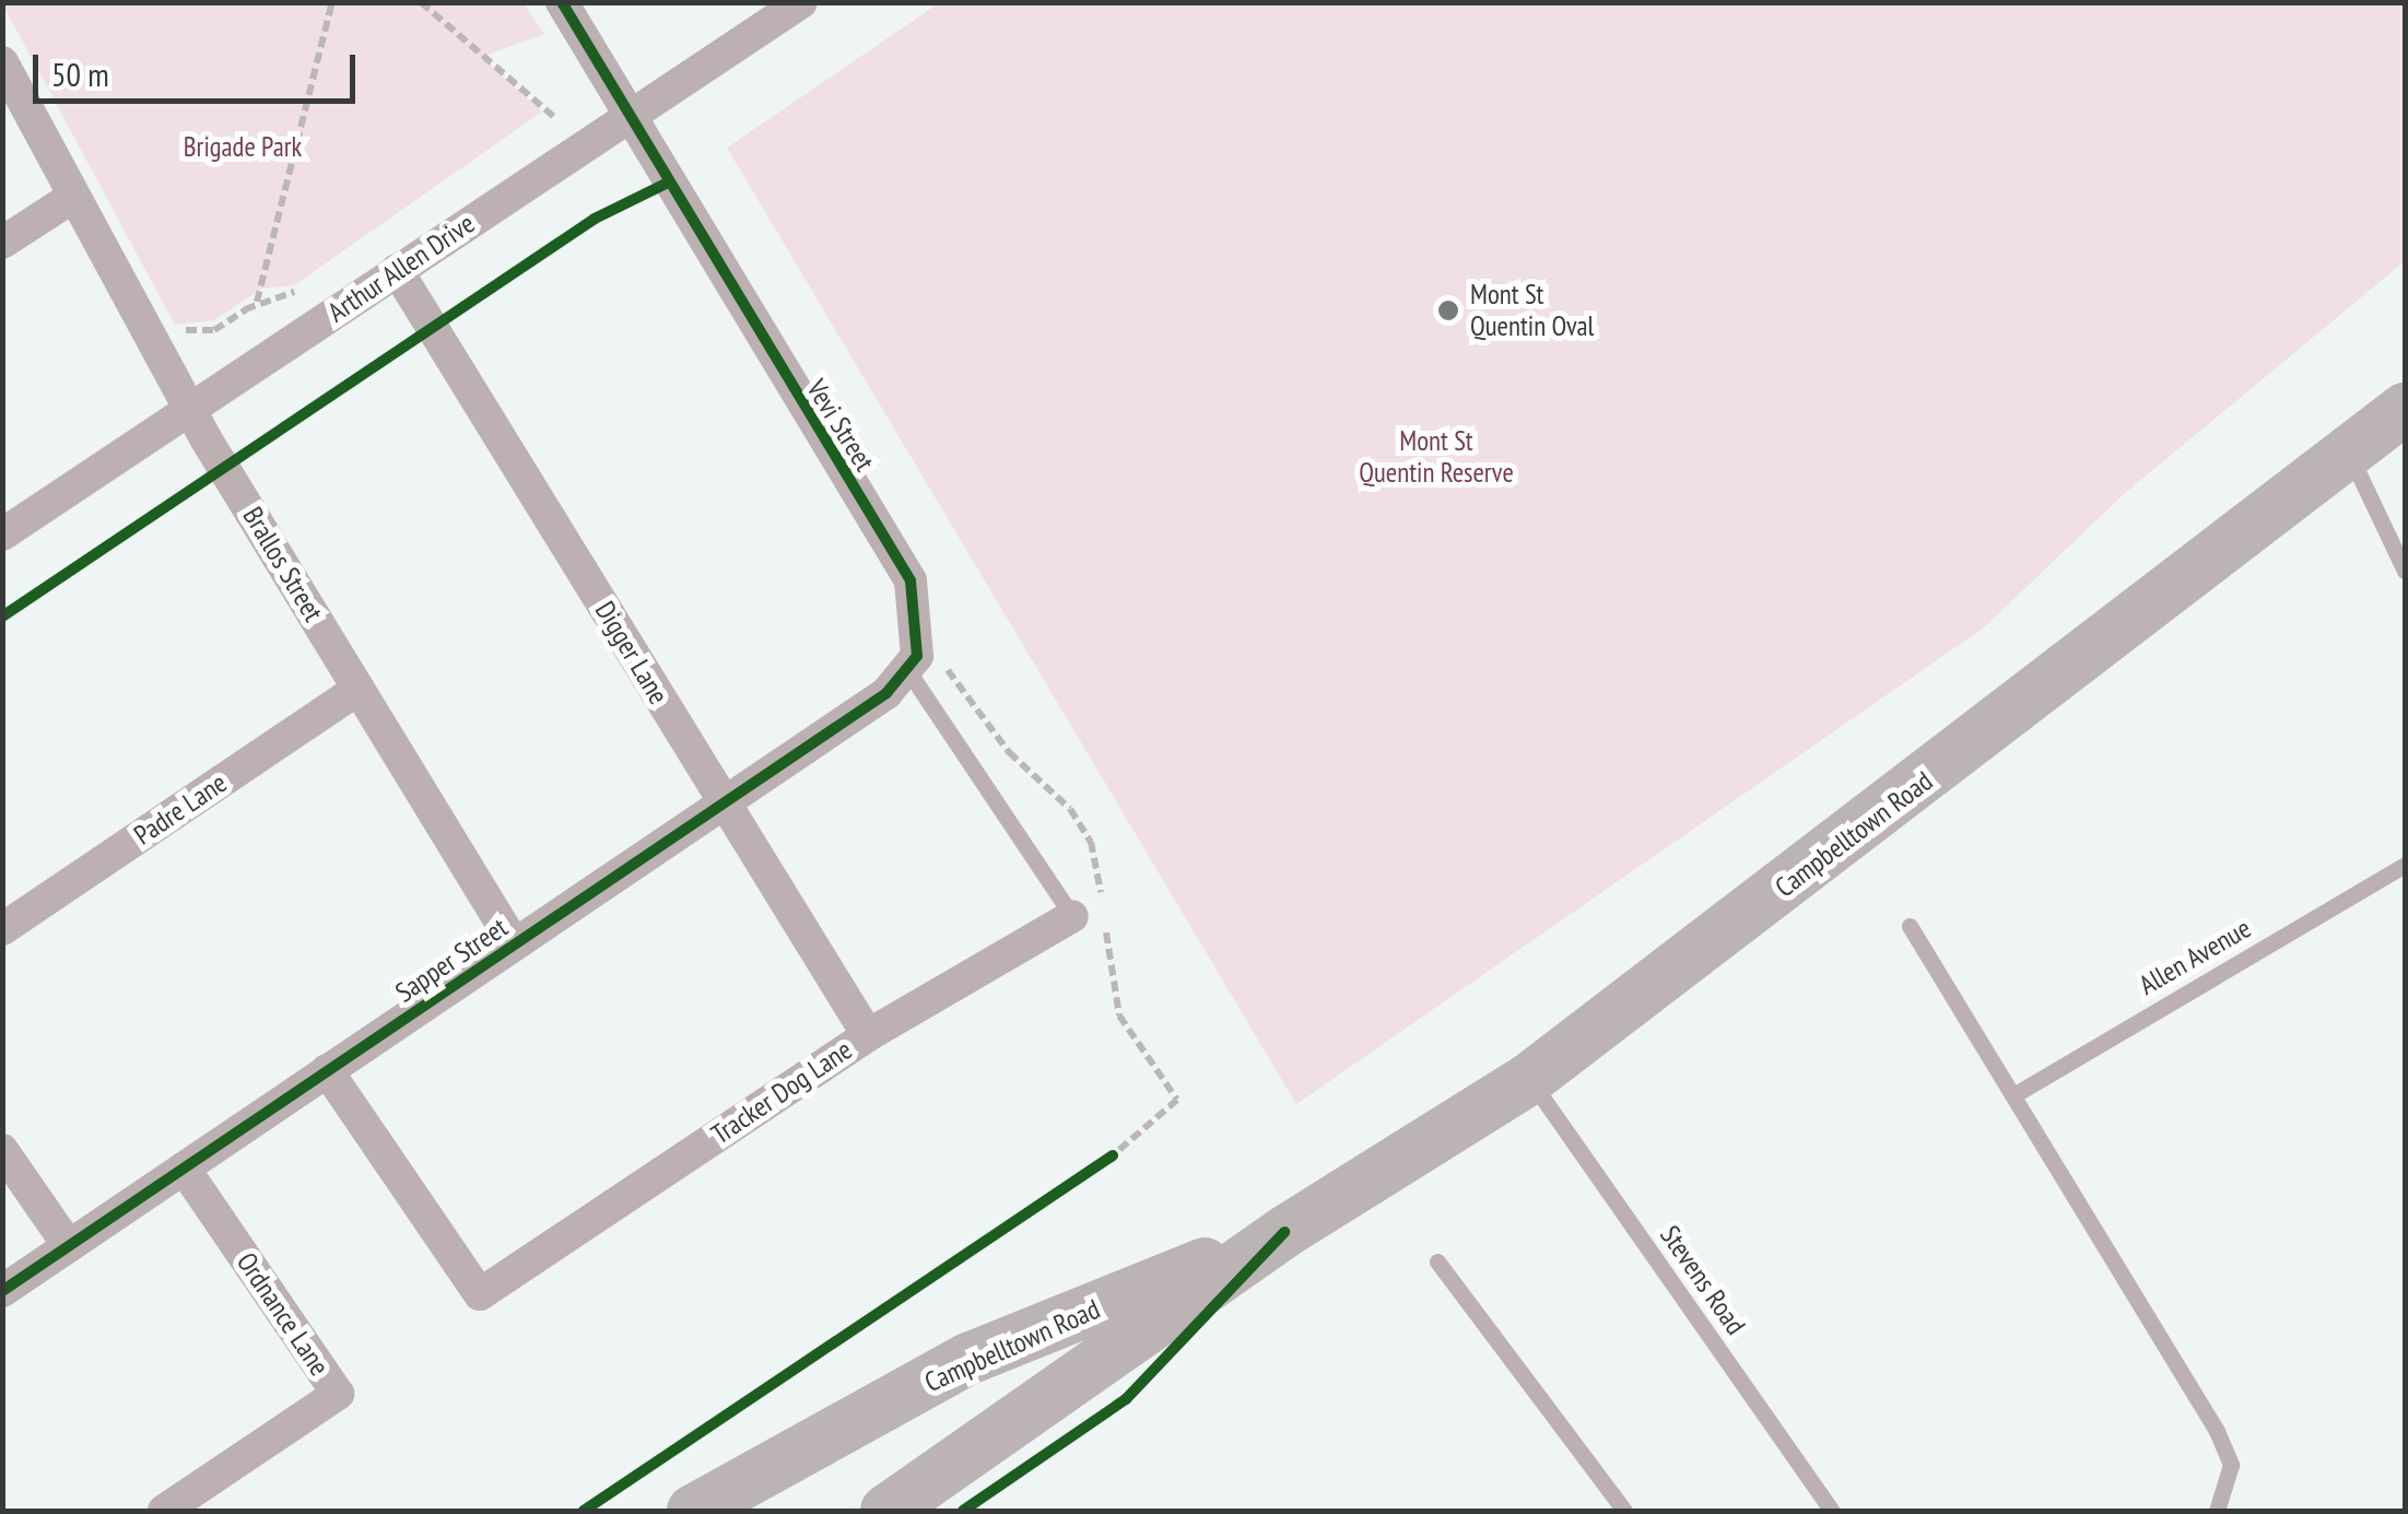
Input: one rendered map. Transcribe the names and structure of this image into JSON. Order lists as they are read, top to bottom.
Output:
{
  "streets": {
    "main road": ["Campbelltown Road"],
    "street": [
      "Arthur Allen Drive",
      "Vevi Street",
      "Brallos Street",
      "Digger Lane",
      "Padre Lane",
      "Sapper Street",
      "Tracker Dog Lane",
      "Ordnance Lane"
    ],
    "lane": ["Allen Avenue", "Stevens Road"]
  },
  "crossings": [
    ["Arthur Allen Drive", "Vevi Street"],
    ["Arthur Allen Drive", "Brallos Street"],
    ["Arthur Allen Drive", "Digger Lane"],
    ["Vevi Street", "Sapper Street"],
    ["Vevi Street", "Tracker Dog Lane"],
    ["Brallos Street", "Padre Lane"],
    ["Brallos Street", "Sapper Street"],
    ["Digger Lane", "Sapper Street"],
    ["Digger Lane", "Tracker Dog Lane"],
    ["Campbelltown Road", "Stevens Road"],
    ["Sapper Street", "Tracker Dog Lane"],
    ["Sapper Street", "Ordnance Lane"]
  ],
  "parks": ["Brigade Park", "Mont St Quentin Reserve"],
  "places": ["Mont St Quentin Oval"],
  "scale_bar": "50 m"
}
